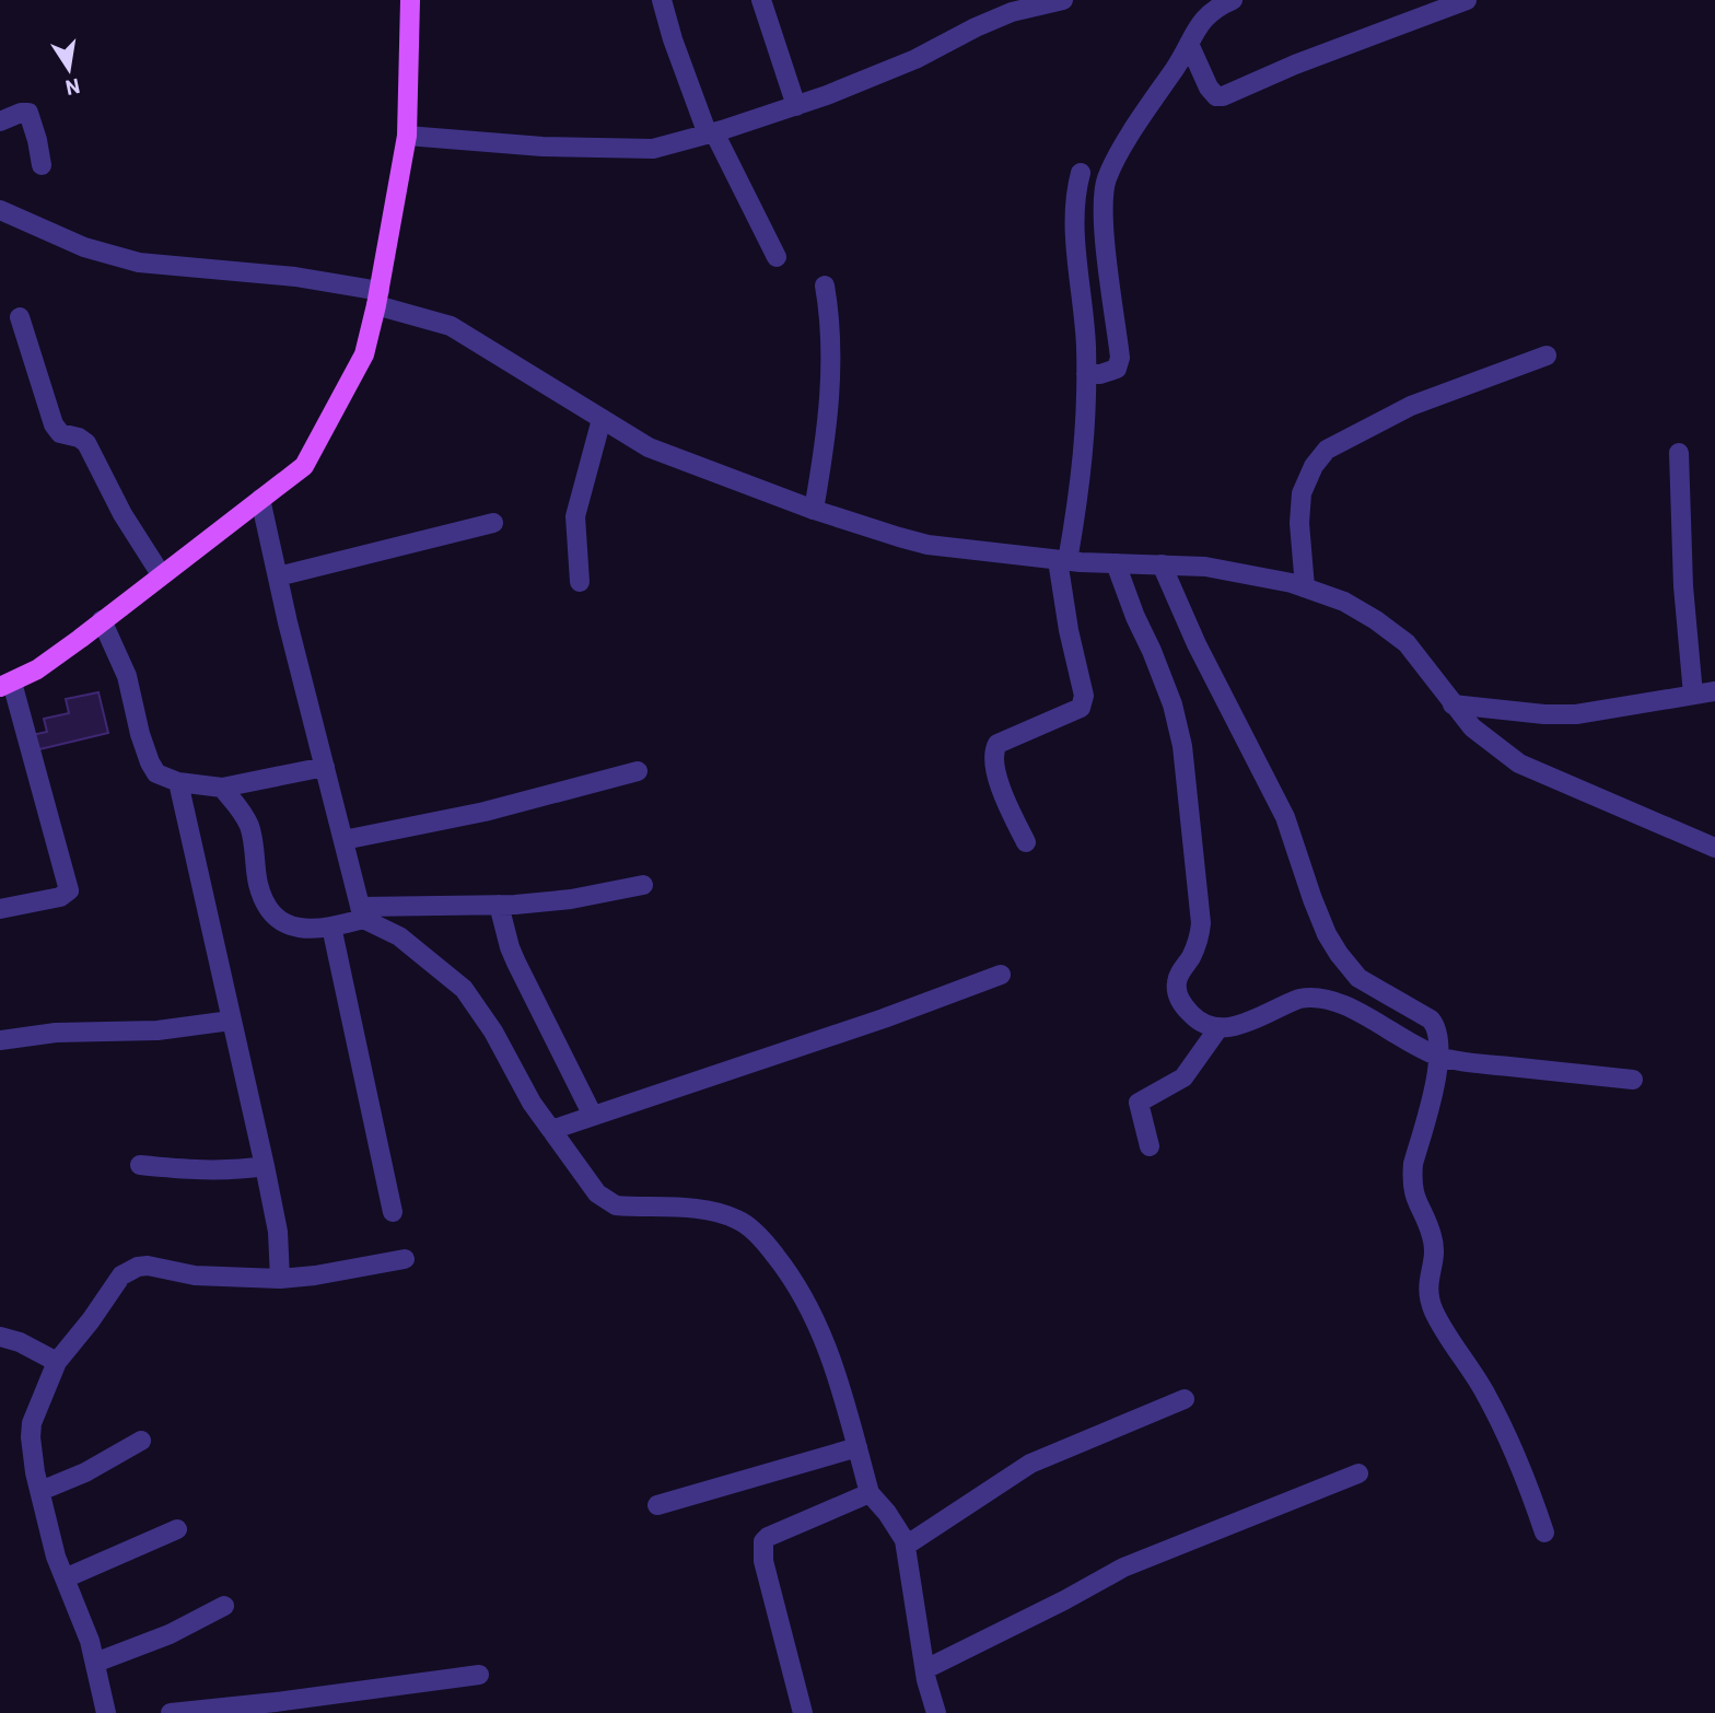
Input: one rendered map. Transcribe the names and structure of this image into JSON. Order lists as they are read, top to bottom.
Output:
{
  "north": "bottom"
}
